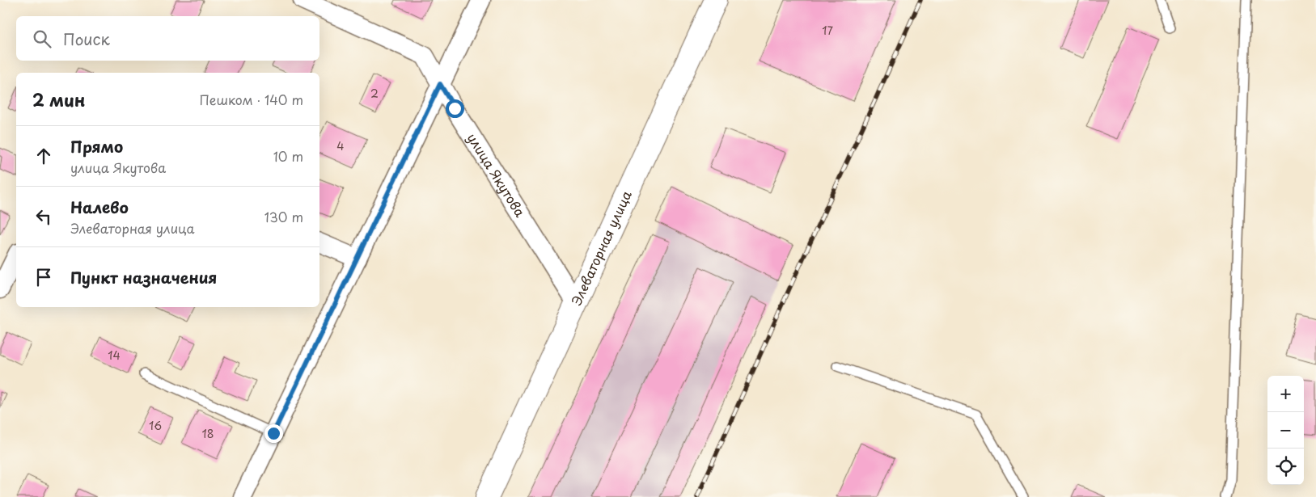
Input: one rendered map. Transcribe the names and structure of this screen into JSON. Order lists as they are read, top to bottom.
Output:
{
  "streets": {
    "main road": ["Элеваторная улица"],
    "street": ["улица Якутова"]
  },
  "crossings": [
    ["улица Якутова", "Элеваторная улица"]
  ],
  "house_numbers": [
    "17",
    "2",
    "4",
    "14",
    "16",
    "18"
  ],
  "page": {
    "search": "Поиск",
    "heading": ["2 мин", "Пешком · 140 m"],
    "list": [
      ["Прямо", "улица Якутова", "10 m"],
      ["Налево", "Элеваторная улица", "130 m"],
      "Пункт назначения"
    ],
    "map_buttons": ["+", "−"]
  }
}
